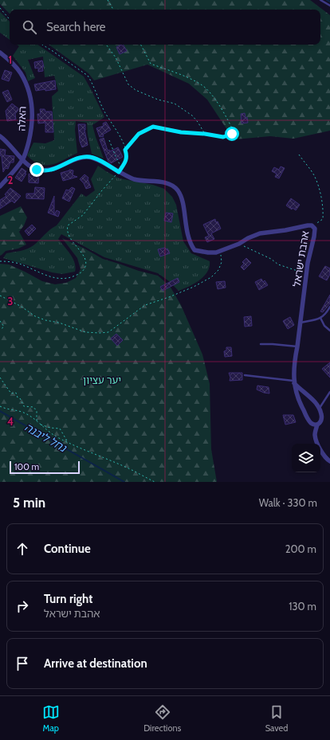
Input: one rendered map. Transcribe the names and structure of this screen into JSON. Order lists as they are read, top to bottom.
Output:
{
  "streets": {
    "street": ["האלה", "אהבת ישראל"]
  },
  "crossings": [
    ["האלה", "אהבת ישראל"]
  ],
  "water": ["נחל ליבנה"],
  "parks": ["יער עציון"],
  "scale_bar": "100 m",
  "page": {
    "search": "Search here",
    "scale": "100 m",
    "heading": ["5 min", "Walk · 330 m"],
    "list": [
      ["Continue", "200 m"],
      ["Turn right", "אהבת ישראל", "130 m"],
      "Arrive at destination"
    ],
    "nav": ["Map", "Directions", "Saved"]
  },
  "grid": {
    "rows": [
      "1",
      "2",
      "3",
      "4"
    ]
  }
}
